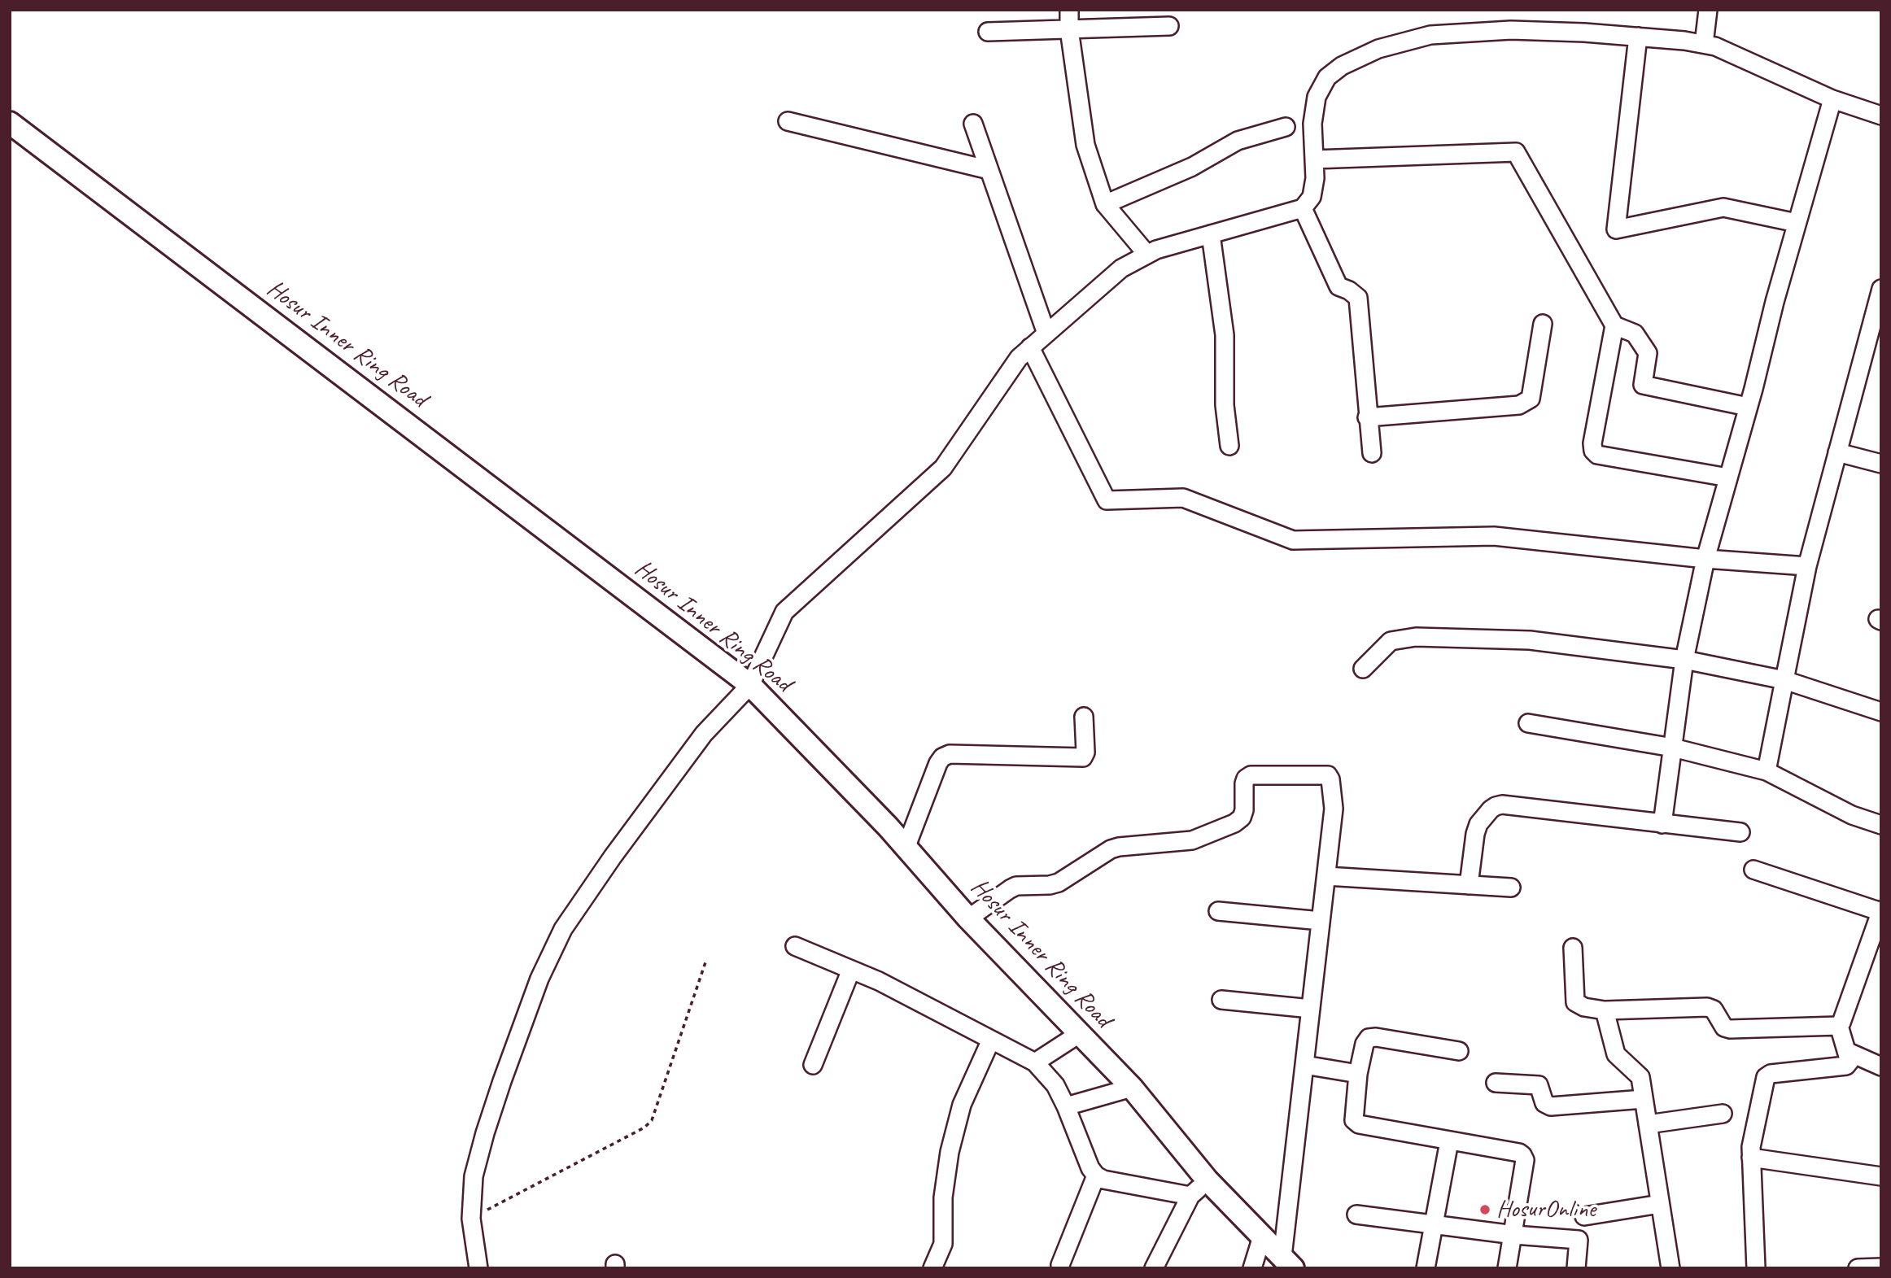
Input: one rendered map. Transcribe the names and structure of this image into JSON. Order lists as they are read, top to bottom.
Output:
{
  "streets": {
    "main road": ["Hosur Inner Ring Road"]
  },
  "places": ["HosurOnline"]
}
